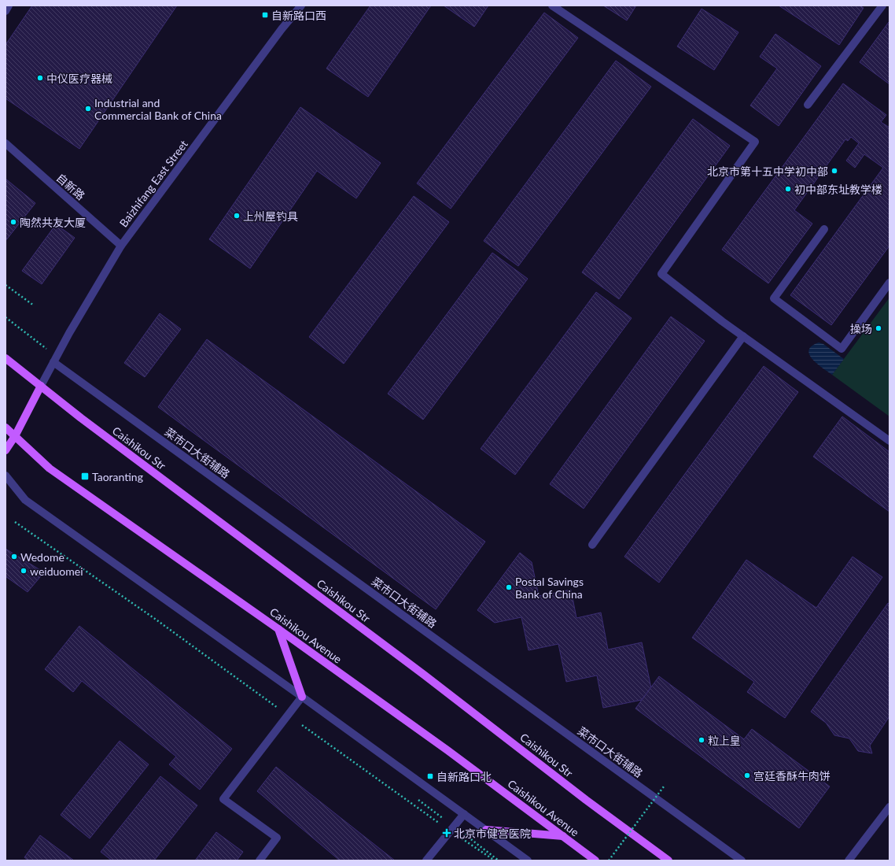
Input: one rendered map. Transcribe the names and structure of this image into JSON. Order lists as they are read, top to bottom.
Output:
{
  "streets": {
    "main road": ["Caishikou Str", "Caishikou Avenue"],
    "street": ["Baizhifang East Street", "自新路", "菜市口大街辅路"]
  },
  "crossings": [
    ["Baizhifang East Street", "自新路"],
    ["Baizhifang East Street", "Caishikou Str"],
    ["Baizhifang East Street", "菜市口大街辅路"]
  ],
  "places": {
    "transit": ["自新路口西", "Taoranting", "自新路口北"],
    "other": [
      "中仪医疗器械",
      "Industrial and Commercial Bank of China",
      "北京市第十五中学初中部",
      "初中部东址教学楼",
      "上州屋钓具",
      "陶然共友大厦",
      "操场",
      "Wedome",
      "weiduomei",
      "Postal Savings Bank of China",
      "粒上皇",
      "宫廷香酥牛肉饼"
    ],
    "health": ["北京市健宫医院"]
  }
}
